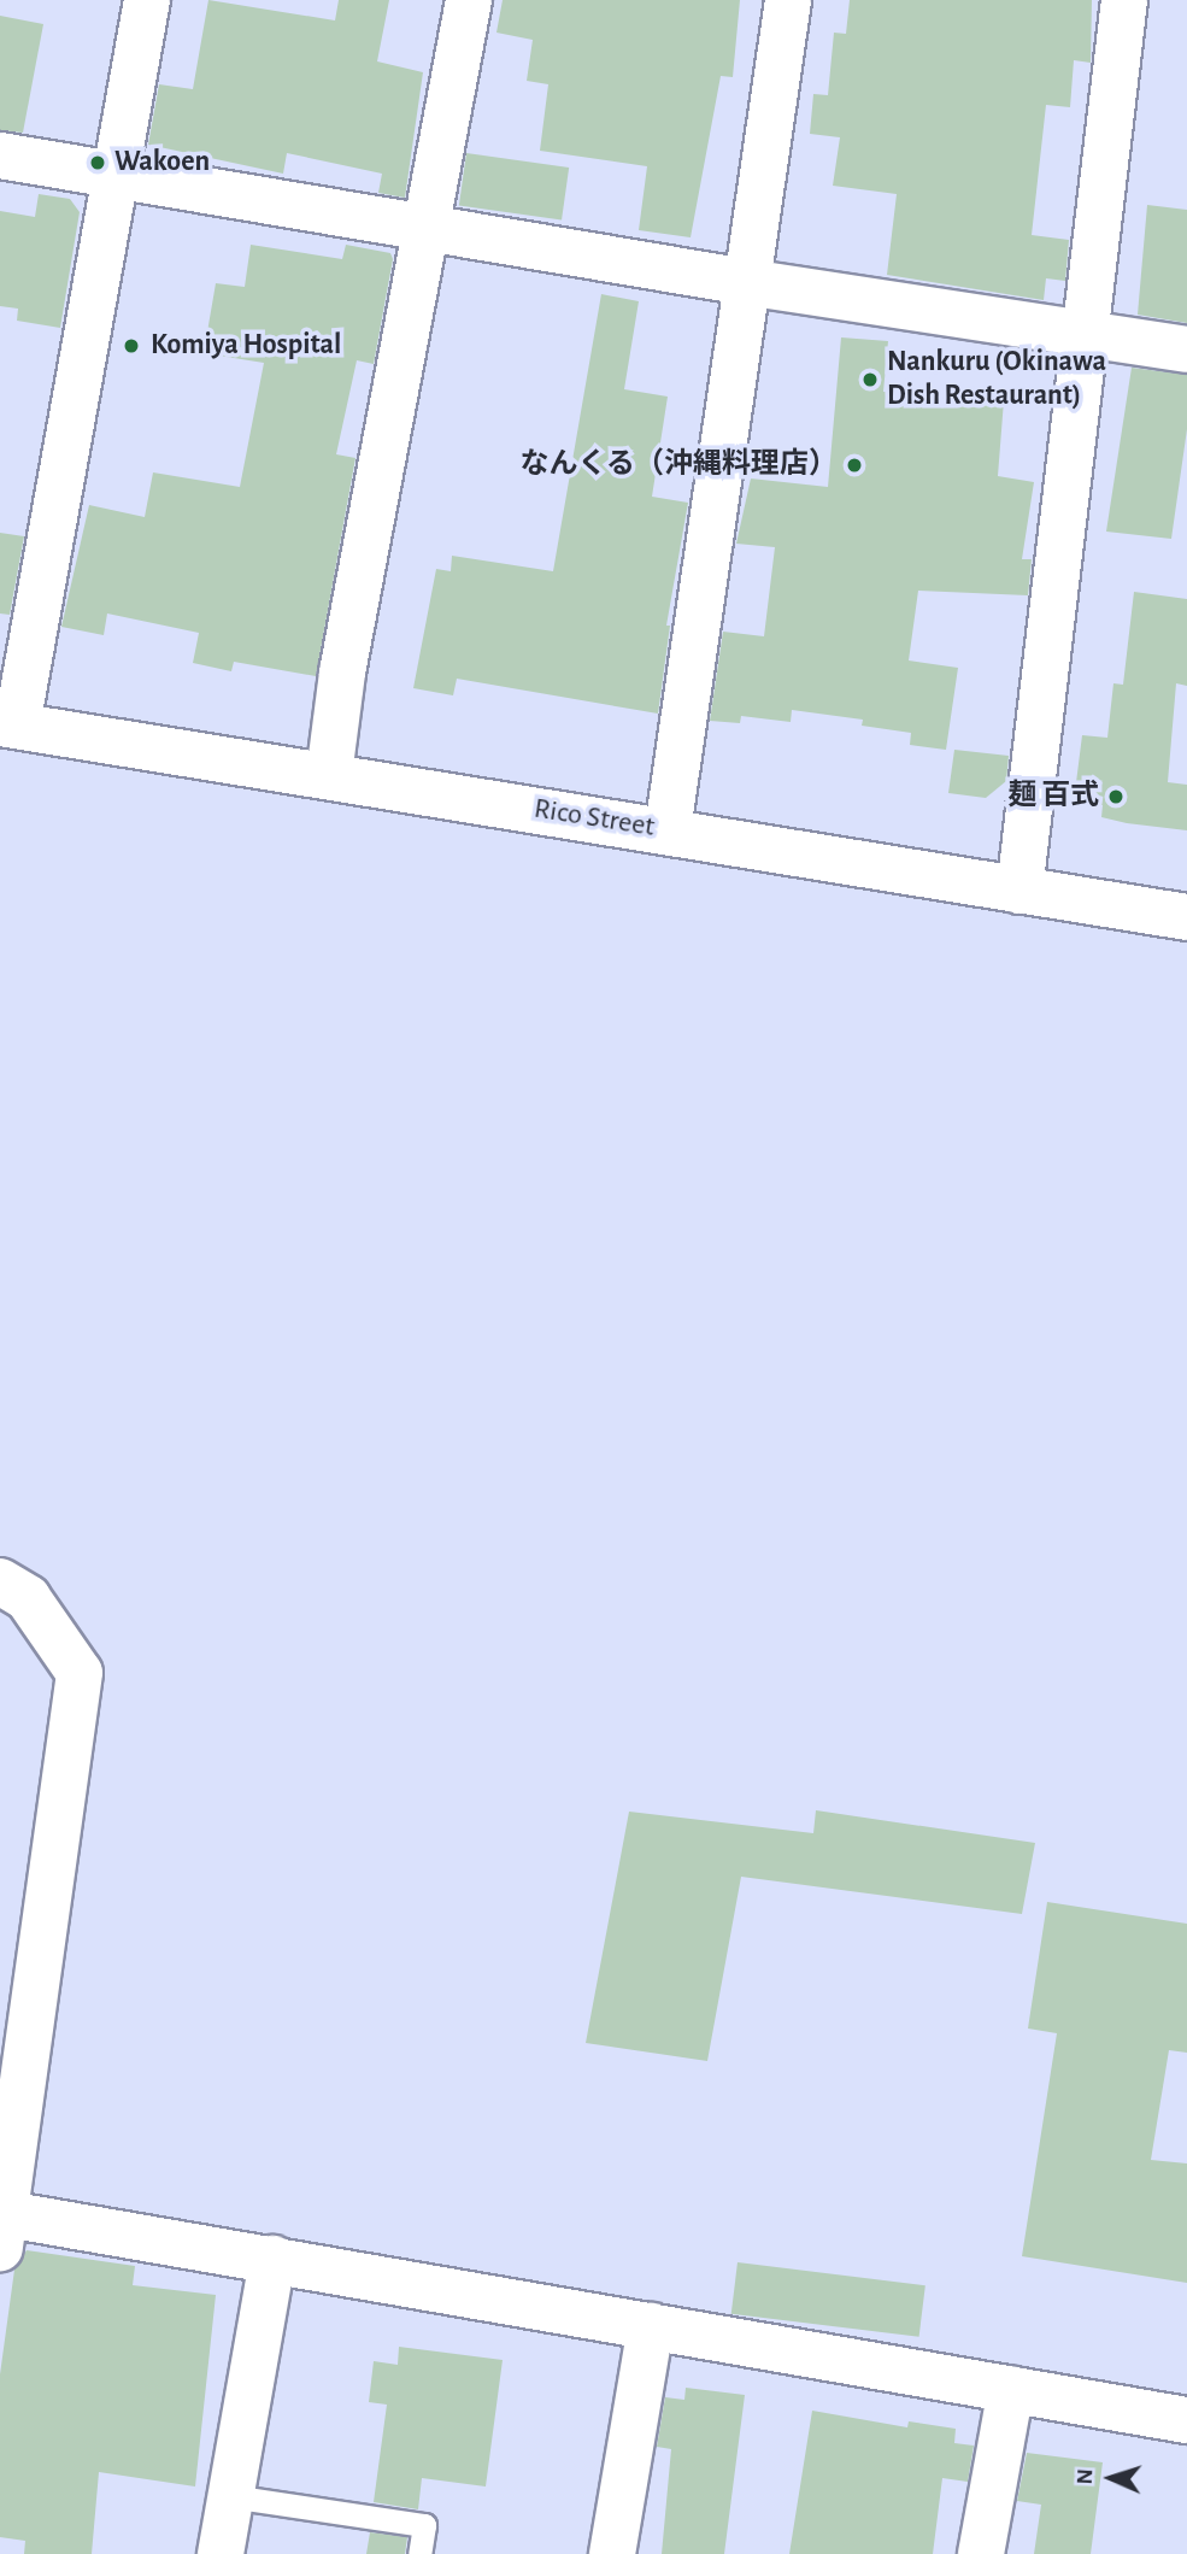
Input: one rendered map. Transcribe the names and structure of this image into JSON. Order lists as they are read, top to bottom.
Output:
{
  "streets": {
    "street": ["Rico Street"]
  },
  "places": [
    "Wakoen",
    "Komiya Hospital",
    "Nankuru (Okinawa Dish Restaurant)",
    "なんくる（沖縄料理店）",
    "麺 百式"
  ],
  "north": "left"
}
